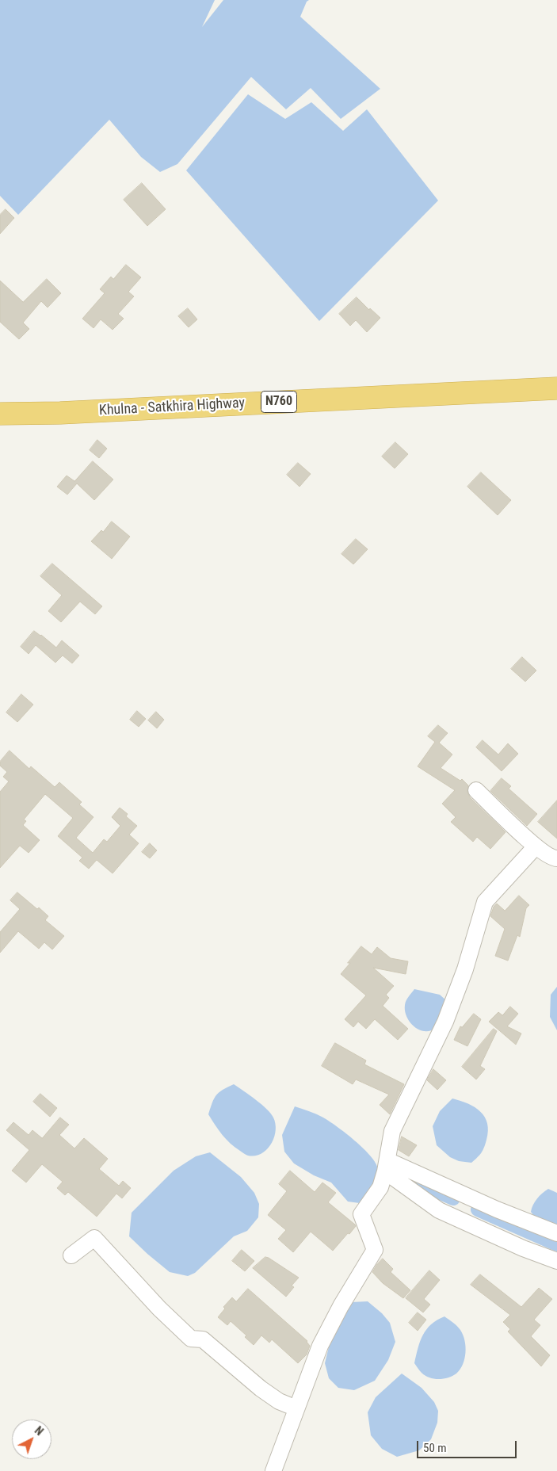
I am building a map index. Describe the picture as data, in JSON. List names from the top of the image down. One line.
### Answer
{"streets":{"highway":["N760","Khulna - Satkhira Highway"]},"scale_bar":"50 m","north":"top right"}
